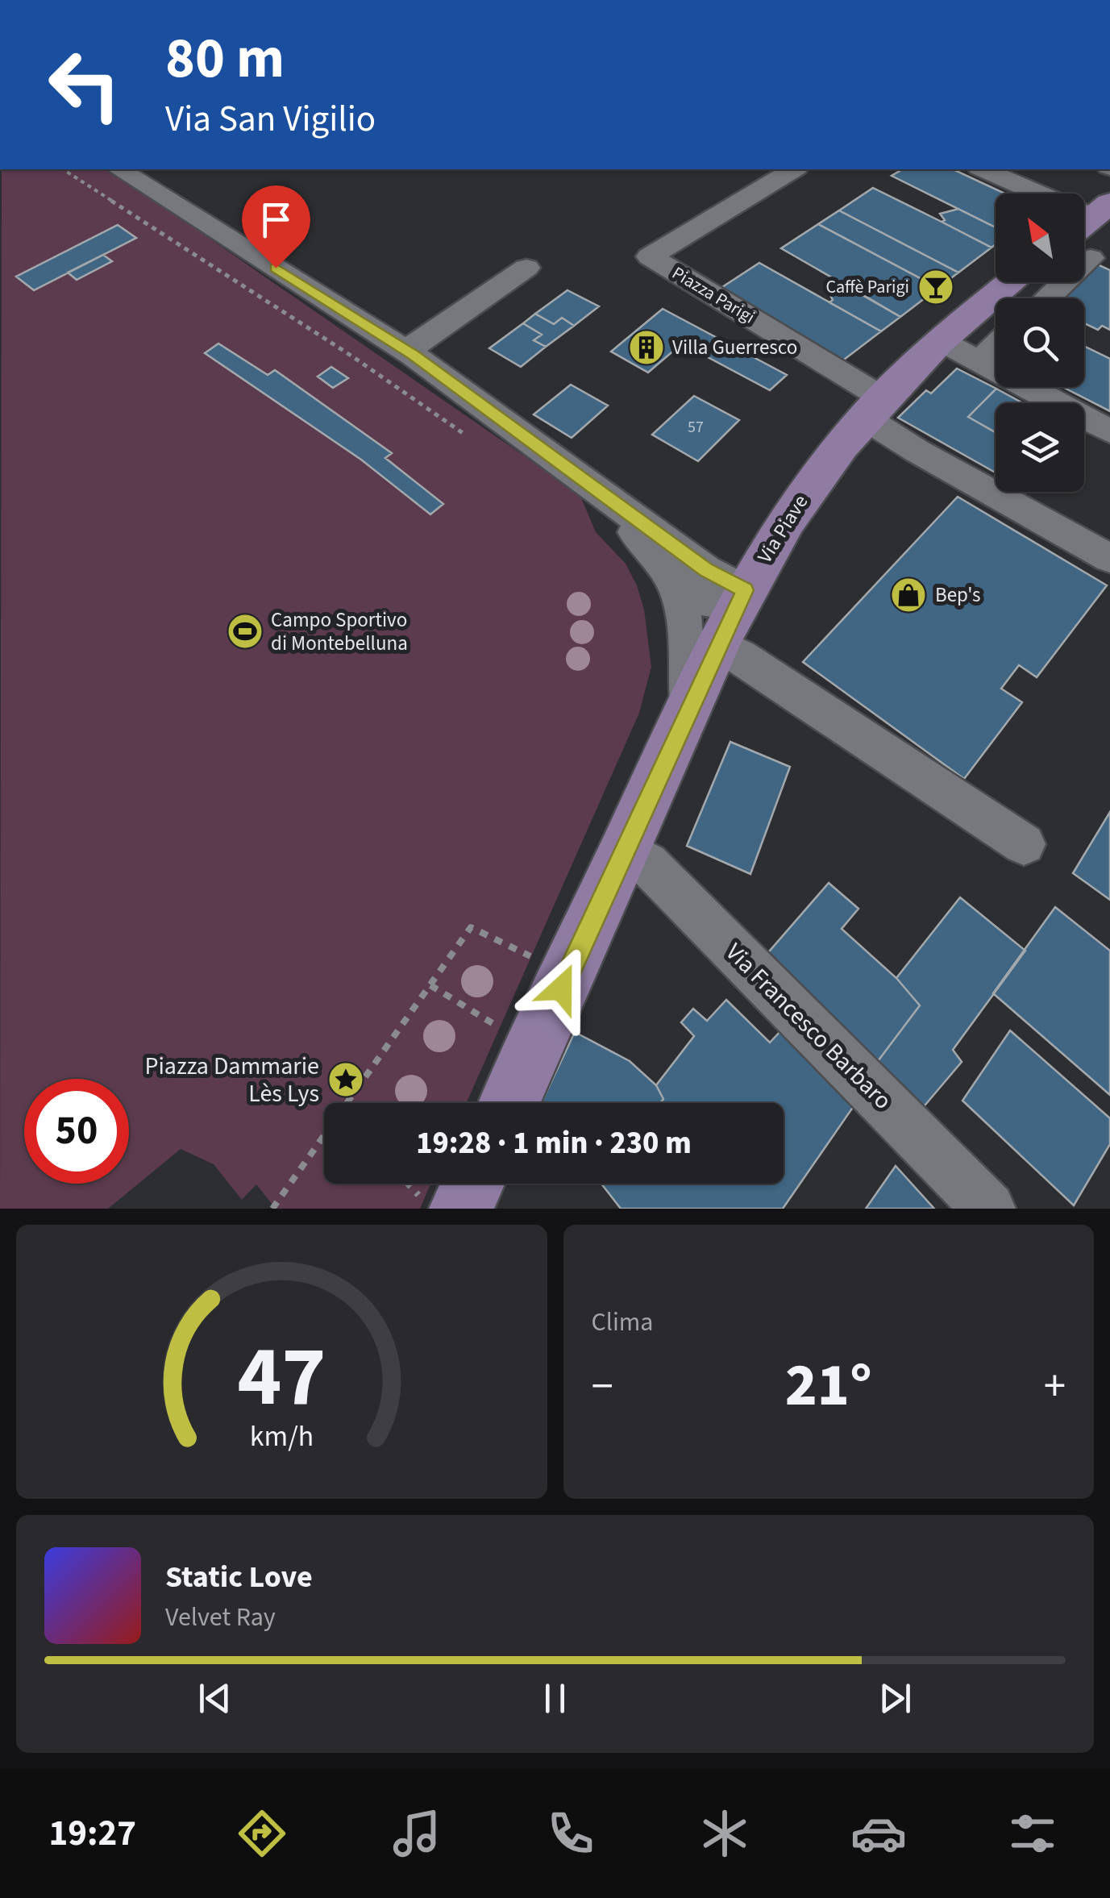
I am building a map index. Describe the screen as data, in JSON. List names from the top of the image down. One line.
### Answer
{"streets":{"main road":["Via Piave"],"street":["Piazza Parigi","Via Francesco Barbaro"]},"crossings":[["Piazza Parigi","Via Piave"],["Via Piave","Via Francesco Barbaro"]],"places":{"bar":["Caffè Parigi"],"building":["Villa Guerresco"],"shop":["Bep's"],"sports":["Campo Sportivo di Montebelluna"],"place":["Piazza Dammarie Lès Lys"]},"house_numbers":["57"],"north":"top left","page":{"turn":["80 m","Via San Vigilio"],"limit":"50","trip":"19:28 · 1 min · 230 m","tile":"Clima","heat":["−","21°","+"],"song":["Static Love","Velvet Ray"],"tabs":"19:27","gauge":["47","km/h"]}}
